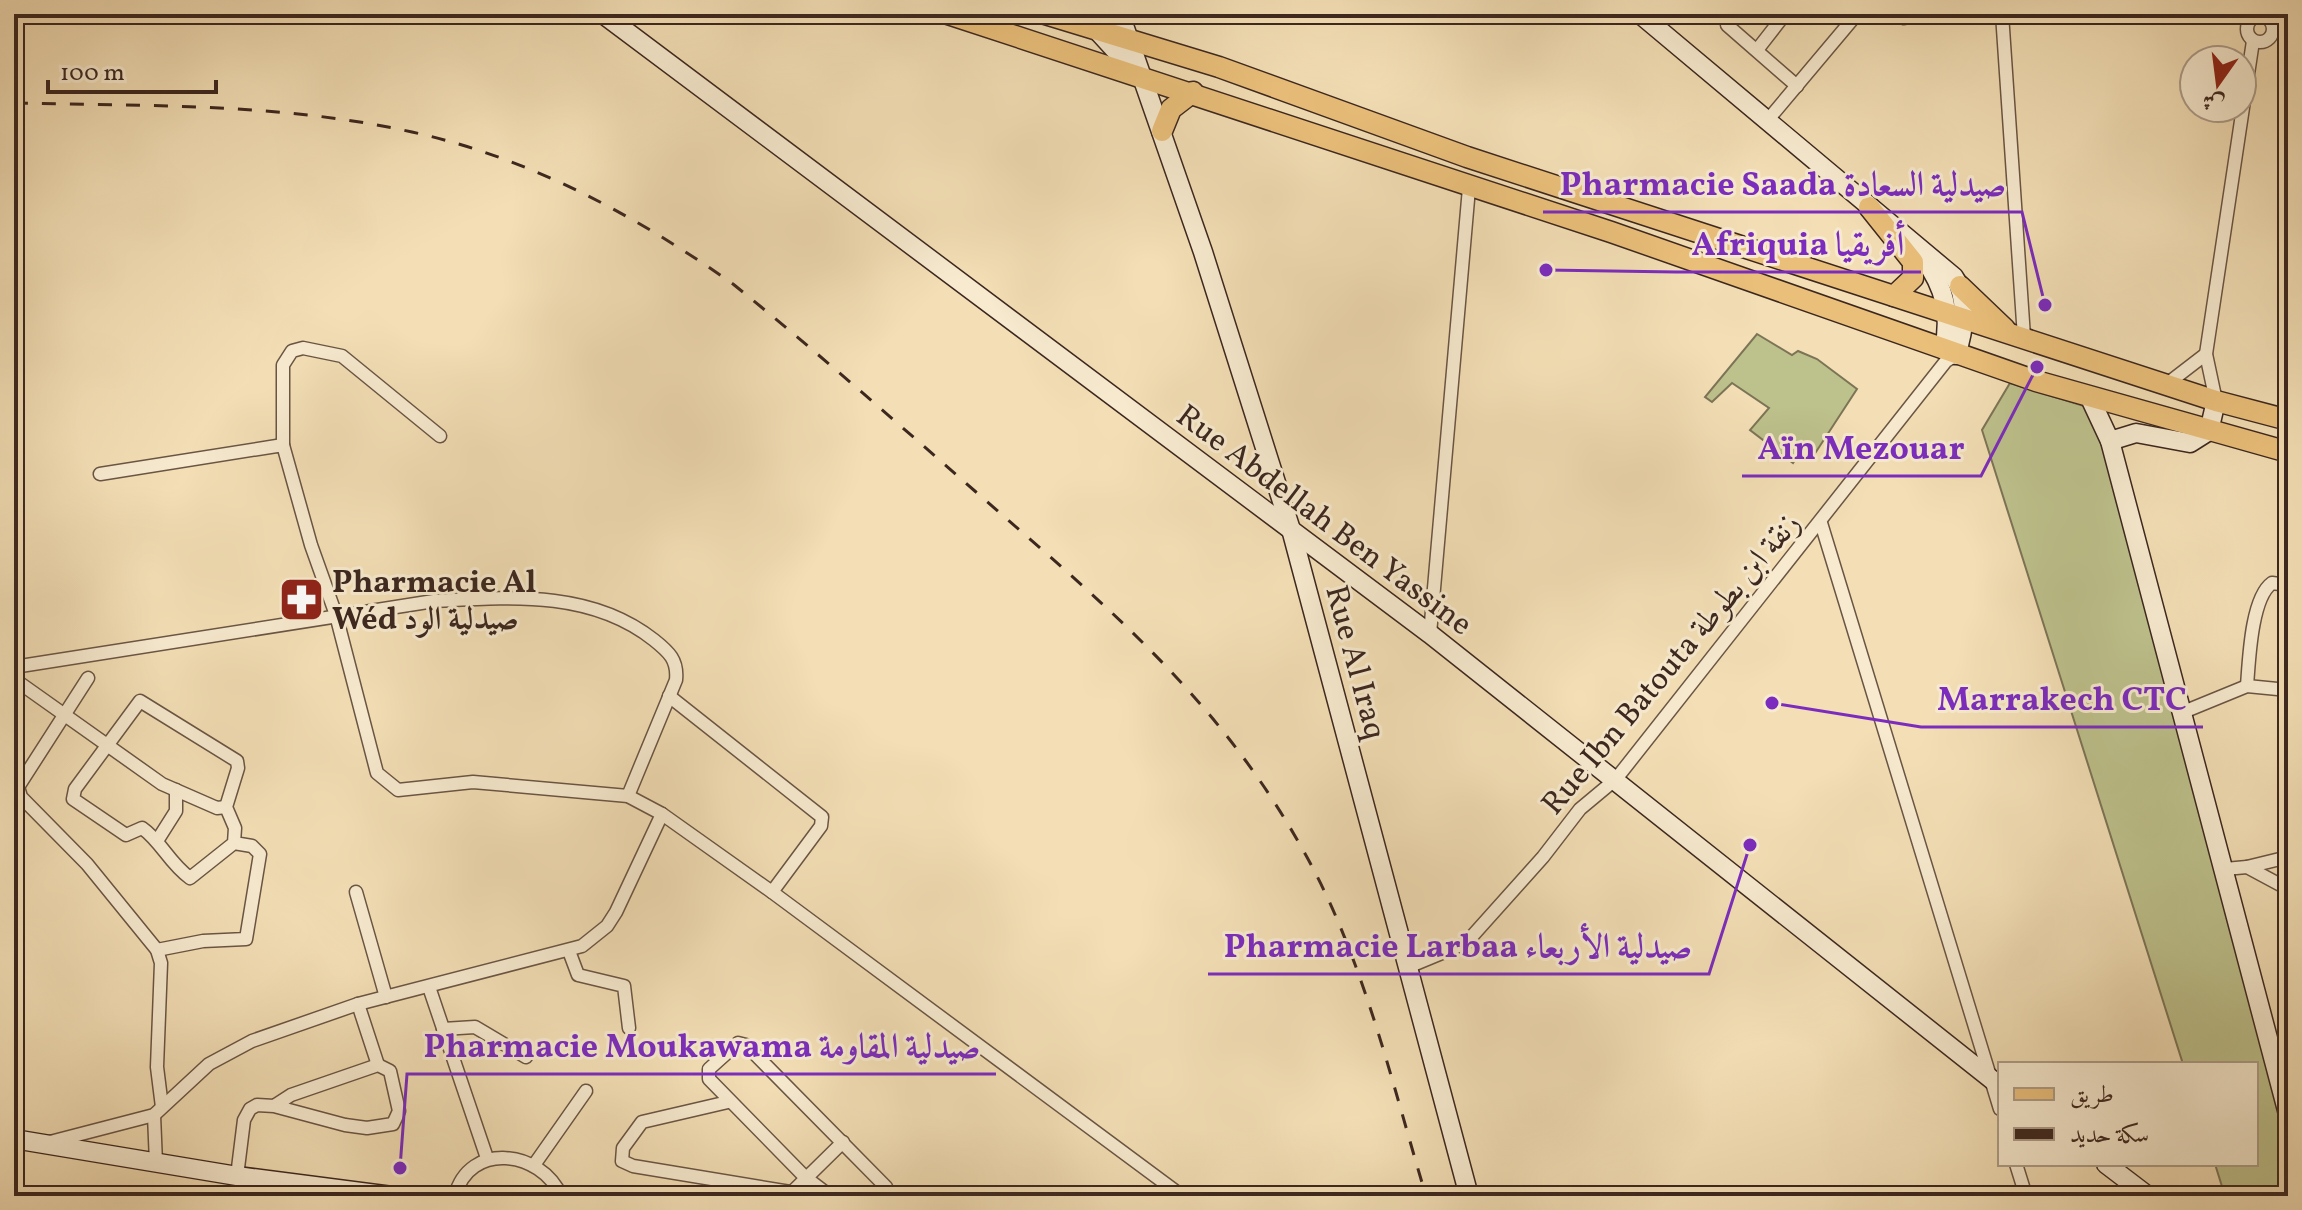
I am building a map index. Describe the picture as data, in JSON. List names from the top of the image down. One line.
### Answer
{"streets":{"street":["Rue Abdellah Ben Yassine","Rue Al Iraq","Rue Ibn Batouta زنقة ابن بطوطة"]},"crossings":[["Rue Abdellah Ben Yassine","Rue Al Iraq"],["Rue Abdellah Ben Yassine","Rue Ibn Batouta زنقة ابن بطوطة"],["Rue Al Iraq","Rue Ibn Batouta زنقة ابن بطوطة"]],"places":{"other":["Afriquia أفريقيا","Pharmacie Saada صيدلية السعادة","Aïn Mezouar","Marrakech CTC","Pharmacie Larbaa صيدلية الأربعاء","Pharmacie Moukawama صيدلية المقاومة"],"pharmacy":["Pharmacie Al Wéd صيدلية الود"]},"legend":["طريق","سكة حديد"],"scale_bar":"100 m","north":"bottom"}
